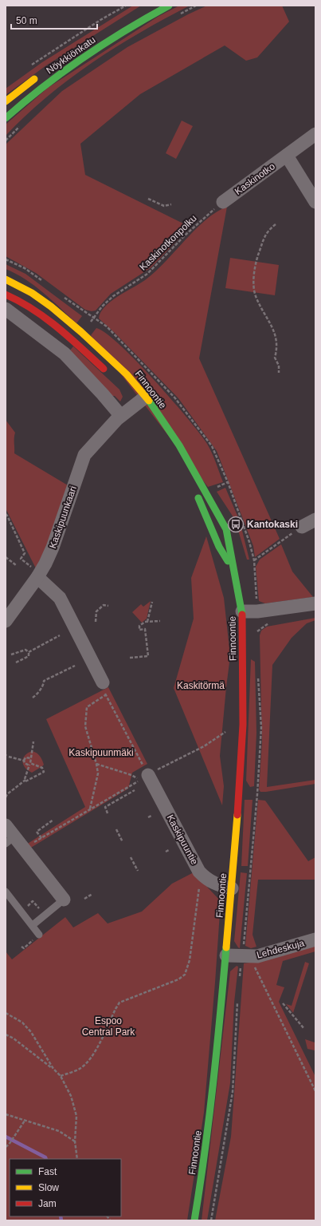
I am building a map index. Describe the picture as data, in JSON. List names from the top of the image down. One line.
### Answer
{"streets":{"main road":["Nöykkiönkatu","Finnoontie"],"street":["Kaskinotko","Kaskipuunkaari","Kaskipuuntie","Lehdeskuja"],"path":["Kaskinotkonpolku"]},"crossings":[["Kaskinotko","Kaskinotkonpolku"],["Finnoontie","Kaskipuunkaari"],["Finnoontie","Kaskipuuntie"],["Finnoontie","Lehdeskuja"]],"parks":["Kaskitörmä","Kaskipuunmäki","Espoo Central Park"],"places":{"bus stop":["Kantokaski"]},"legend":["Fast","Slow","Jam"],"scale_bar":"50 m"}
